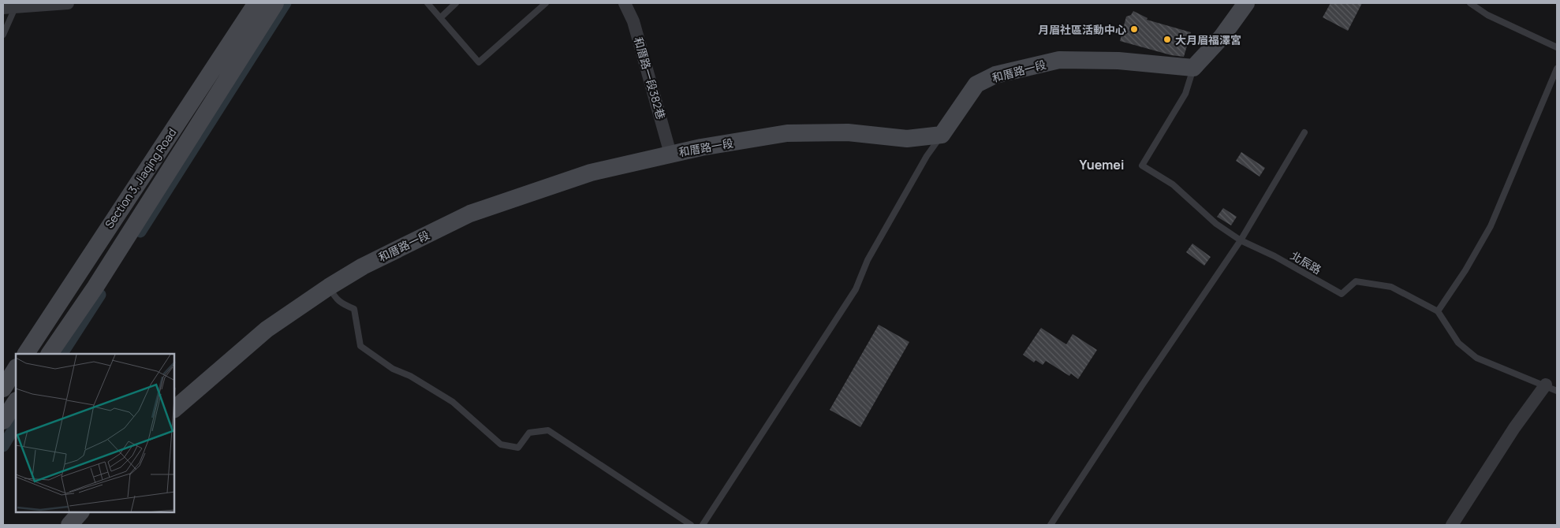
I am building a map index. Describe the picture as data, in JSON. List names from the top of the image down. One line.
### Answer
{"streets":{"street":["和厝路一段","和厝路一段382巷","Section 3, Jiaqing Road"],"lane":["北辰路"]},"crossings":[["和厝路一段","和厝路一段382巷"],["和厝路一段","北辰路"]],"districts":["Yuemei"],"places":["月眉社區活動中心","大月眉福澤宮"]}
